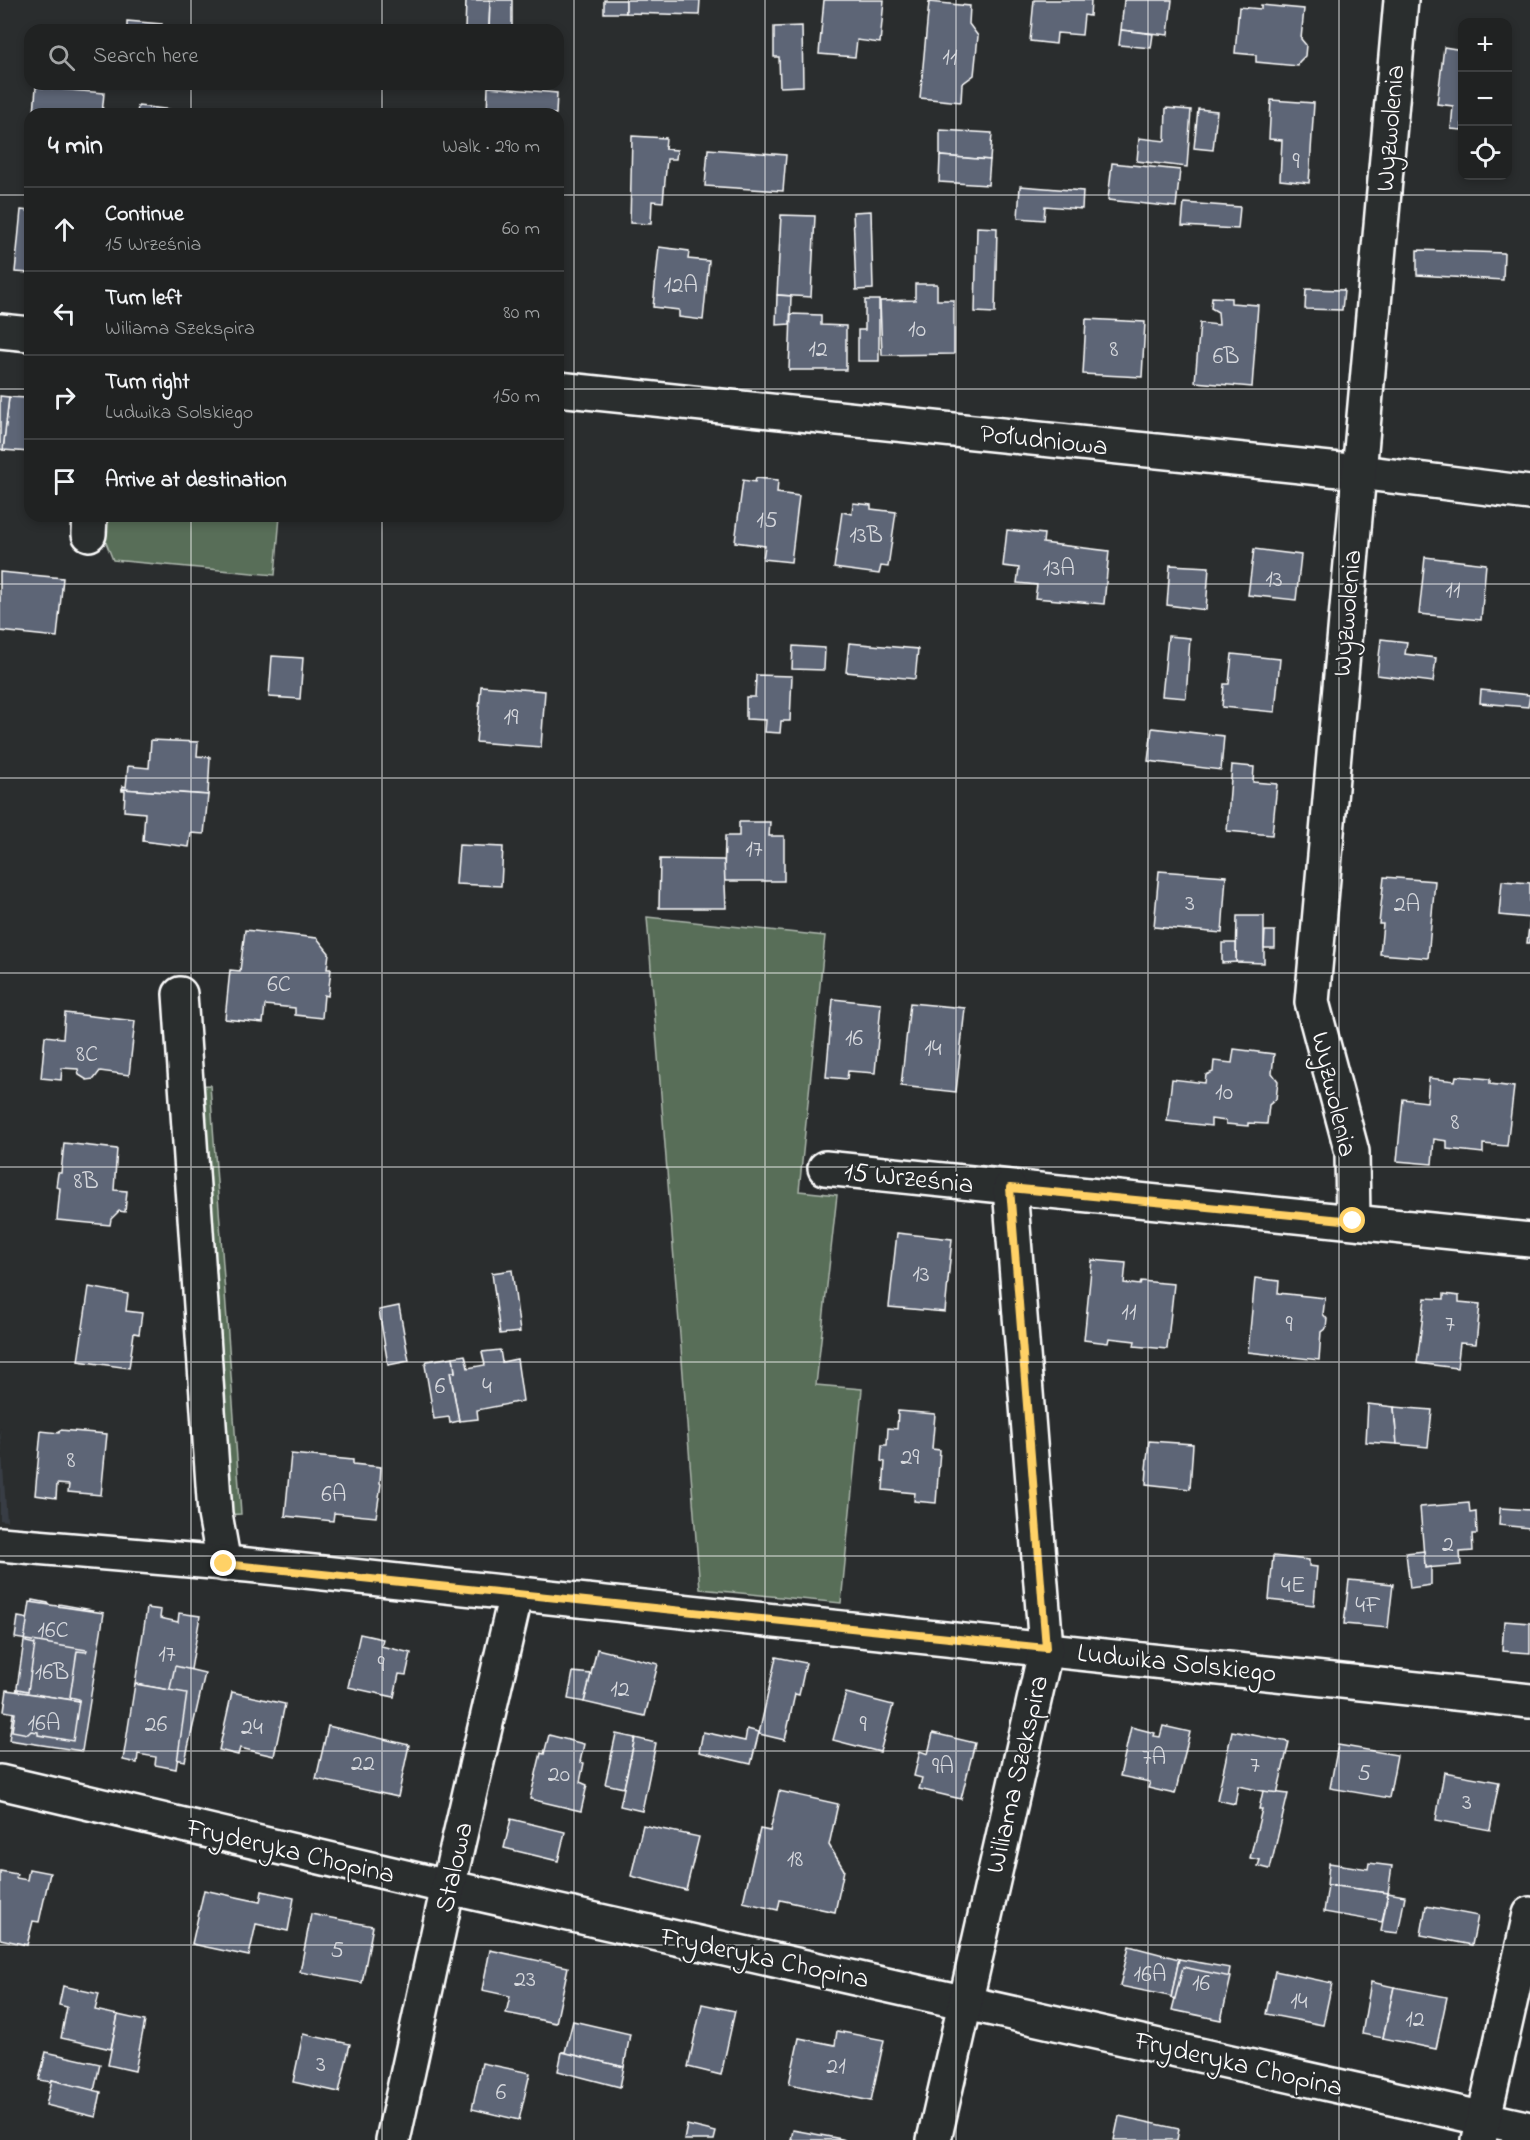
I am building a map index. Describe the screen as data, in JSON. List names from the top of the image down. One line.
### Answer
{"streets":{"street":["Wyzwolenia","Południowa","15 Września","Ludwika Solskiego","Wiliama Szekspira","Fryderyka Chopina","Stalowa"]},"crossings":[["Wyzwolenia","Południowa"],["Wyzwolenia","15 Września"],["15 Września","Wiliama Szekspira"],["Ludwika Solskiego","Wiliama Szekspira"],["Ludwika Solskiego","Stalowa"],["Wiliama Szekspira","Fryderyka Chopina"],["Fryderyka Chopina","Stalowa"]],"house_numbers":["11","9","12A","10","12","8","6B","15","13B","13A","13","11","19","17","3","2A","6C","16","14","8C","10","8","8B","13","11","9","7","6","4","29","8","6A","2","4E","4F","16C","17","9","16B","12","16A","26","9","24","7A","22","7","9A","5","20","3","18","5","16A","23","16","14","12","3","21","6"],"page":{"map_buttons":["+","−"],"search":"Search here","heading":["4 min","Walk · 290 m"],"list":[["Continue","15 Września","60 m"],["Turn left","Wiliama Szekspira","80 m"],["Turn right","Ludwika Solskiego","150 m"],"Arrive at destination"]}}
